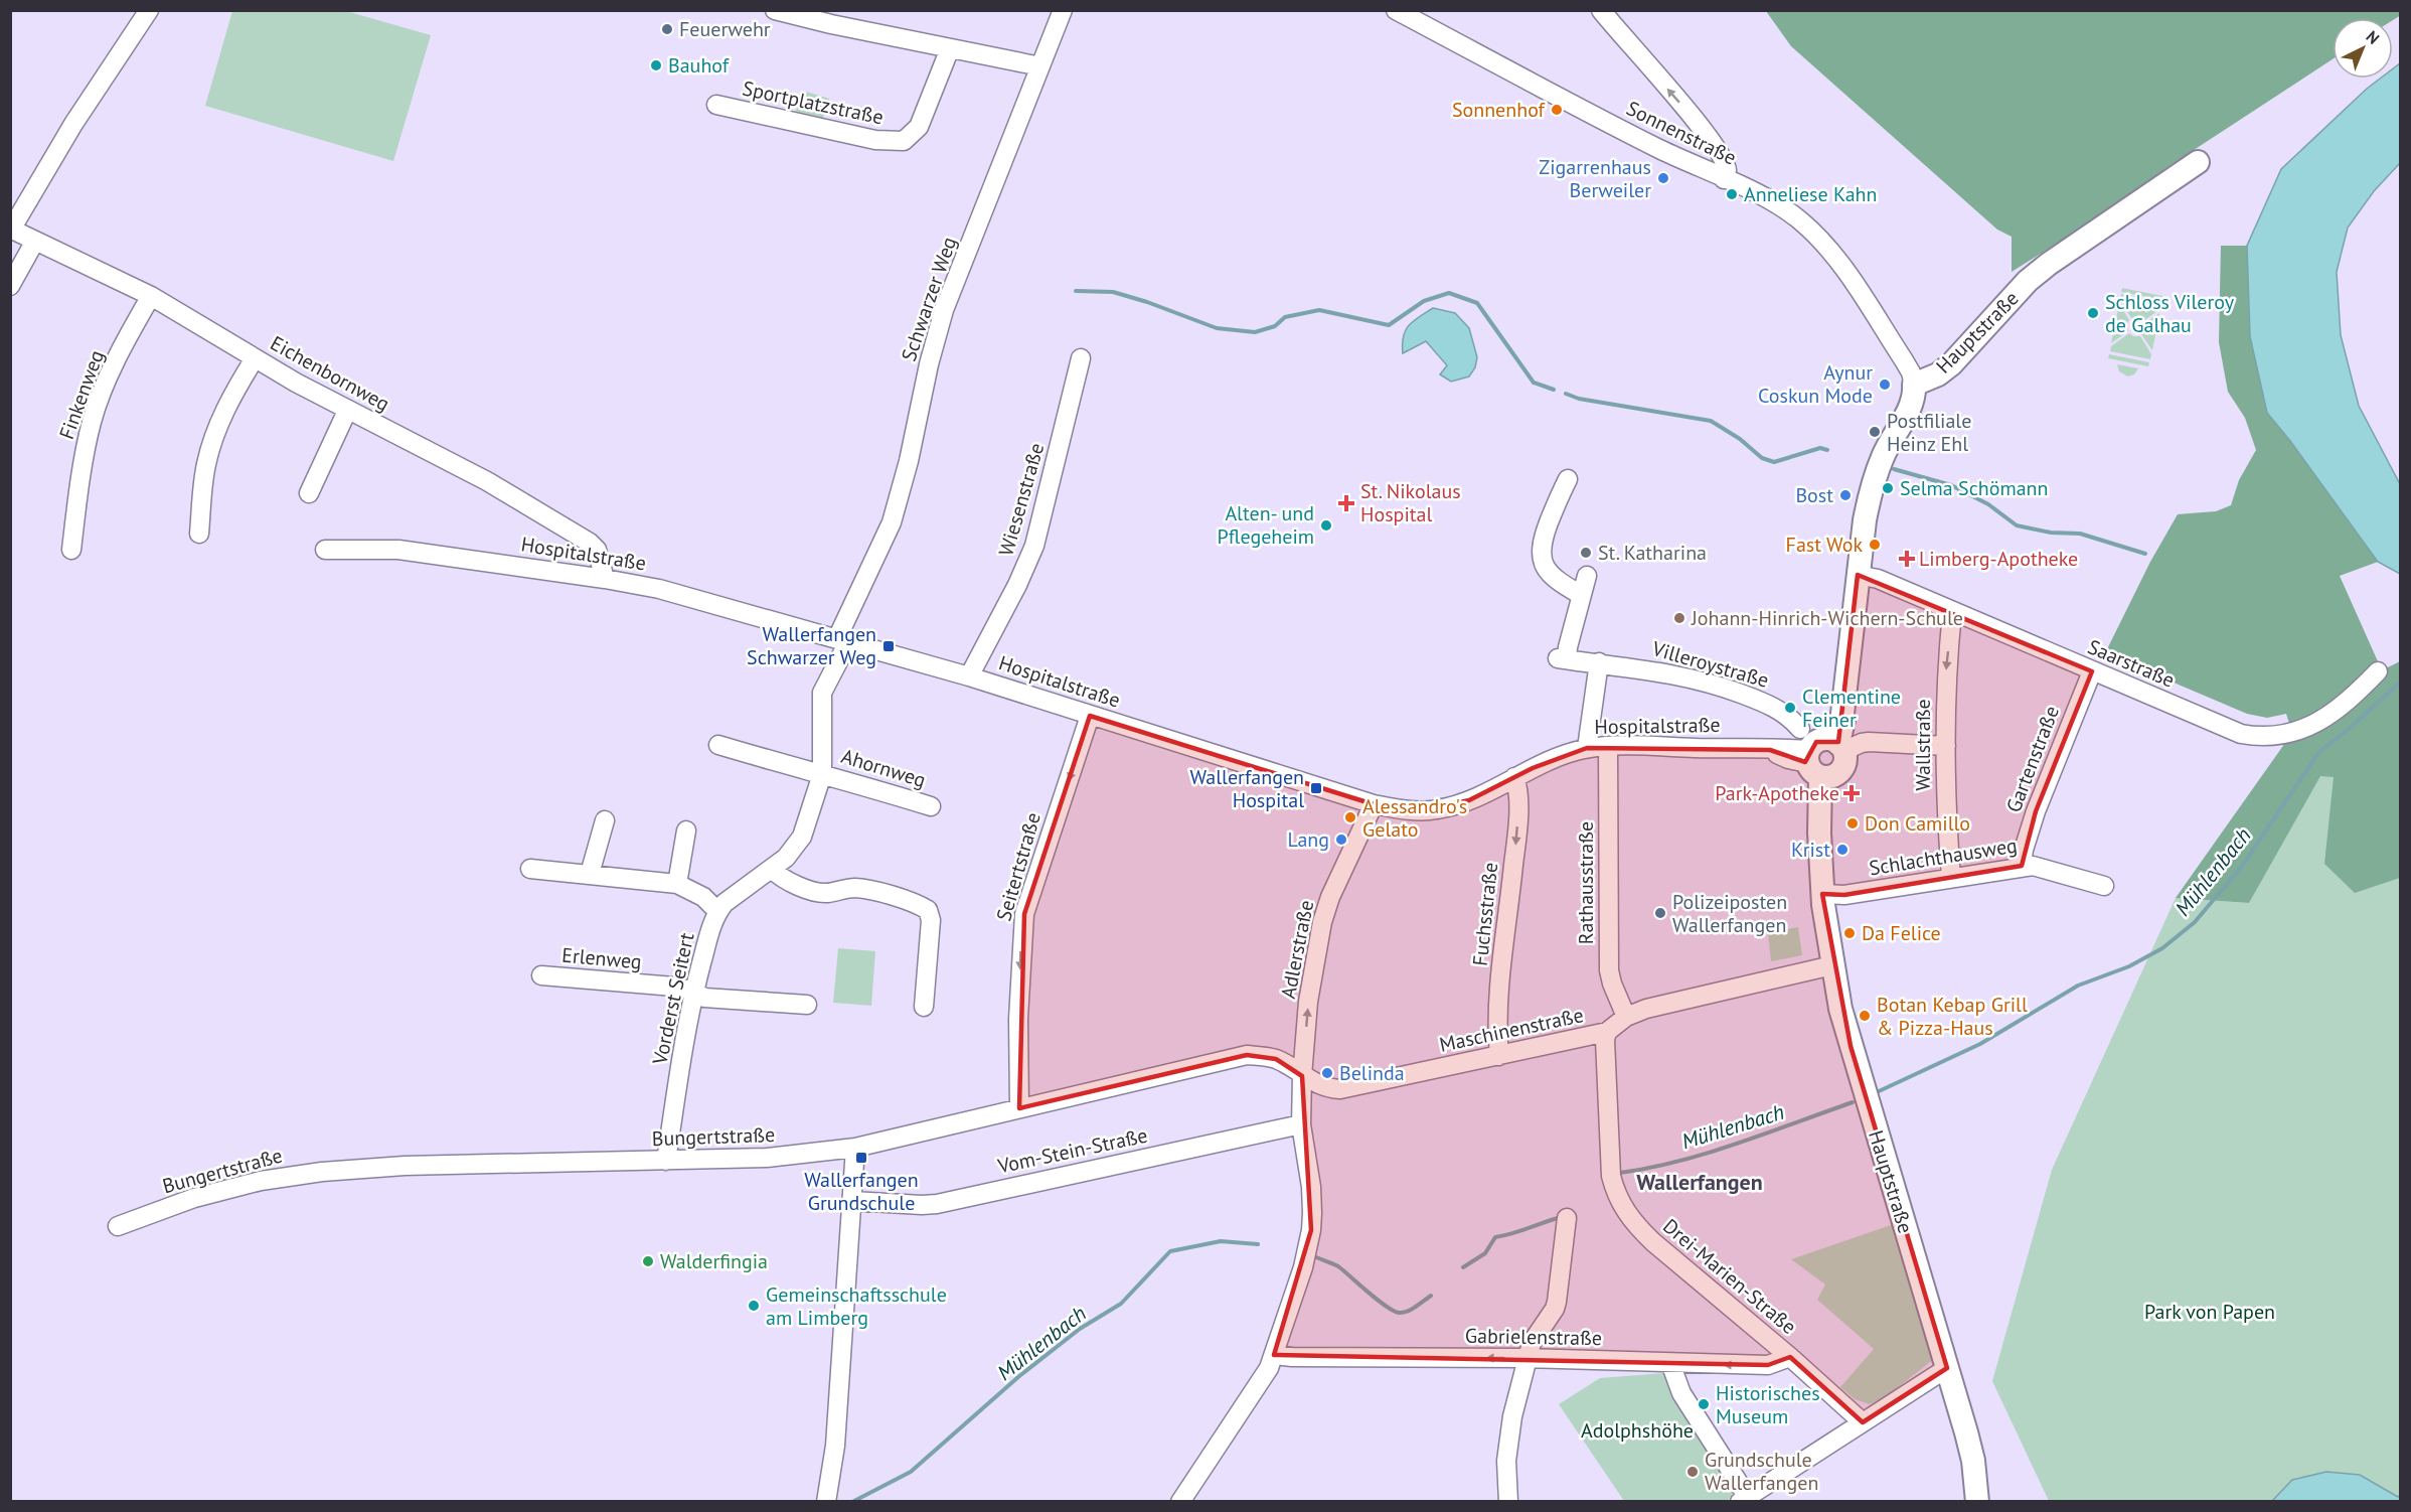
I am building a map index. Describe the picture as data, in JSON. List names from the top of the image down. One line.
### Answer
{"streets":{"main road":["Hauptstraße"],"street":["Sportplatzstraße","Sonnenstraße","Schwarzer Weg","Eichenbornweg","Finkenweg","Wiesenstraße","Hospitalstraße","Saarstraße","Villeroystraße","Wallstraße","Gartenstraße","Ahornweg","Schlachthausweg","Seitertstraße","Rathausstraße","Fuchsstraße","Adlerstraße","Erlenweg","Vorderst Seitert","Maschinenstraße","Bungertstraße","Vom-Stein-Straße","Drei-Marien-Straße","Gabrielenstraße"]},"crossings":[["Sonnenstraße","Hauptstraße"],["Schwarzer Weg","Hospitalstraße"],["Hauptstraße","Hospitalstraße"],["Hauptstraße","Saarstraße"],["Hauptstraße","Villeroystraße"],["Hauptstraße","Schlachthausweg"],["Hauptstraße","Maschinenstraße"],["Eichenbornweg","Finkenweg"],["Eichenbornweg","Hospitalstraße"],["Wiesenstraße","Hospitalstraße"],["Hospitalstraße","Villeroystraße"],["Hospitalstraße","Wallstraße"],["Hospitalstraße","Seitertstraße"],["Hospitalstraße","Rathausstraße"],["Hospitalstraße","Fuchsstraße"],["Hospitalstraße","Adlerstraße"],["Saarstraße","Wallstraße"],["Saarstraße","Gartenstraße"],["Wallstraße","Schlachthausweg"],["Gartenstraße","Schlachthausweg"],["Seitertstraße","Bungertstraße"],["Rathausstraße","Maschinenstraße"],["Fuchsstraße","Maschinenstraße"],["Adlerstraße","Maschinenstraße"],["Adlerstraße","Bungertstraße"],["Adlerstraße","Vom-Stein-Straße"],["Adlerstraße","Gabrielenstraße"],["Erlenweg","Vorderst Seitert"],["Vorderst Seitert","Bungertstraße"],["Maschinenstraße","Bungertstraße"],["Maschinenstraße","Drei-Marien-Straße"],["Drei-Marien-Straße","Gabrielenstraße"]],"one_way":["Wallstraße","Seitertstraße","Fuchsstraße","Adlerstraße","Gabrielenstraße"],"districts":["Wallerfangen"],"water":["Mühlenbach"],"parks":["Park von Papen","Adolphshöhe"],"places":{"other":["Feuerwehr","Bauhof","Sonnenhof","Zigarrenhaus Berweiler","Anneliese Kahn","Schloss Vileroy de Galhau","Aynur Coskun Mode","Postfiliale Heinz Ehl","Selma Schömann","Bost","Alten- und Pflegeheim","Fast Wok","St. Katharina","Johann-Hinrich-Wichern-Schule","Clementine Feiner","Alessandro's Gelato","Don Camillo","Lang","Krist","Polizeiposten Wallerfangen","Da Felice","Botan Kebap Grill & Pizza-Haus","Belinda","Walderfingia","Gemeinschaftsschule am Limberg","Historisches Museum","Grundschule Wallerfangen"],"health":["St. Nikolaus Hospital","Limberg-Apotheke","Park-Apotheke"],"transit":["Wallerfangen Schwarzer Weg","Wallerfangen Hospital","Wallerfangen Grundschule"]},"north":"top right"}
